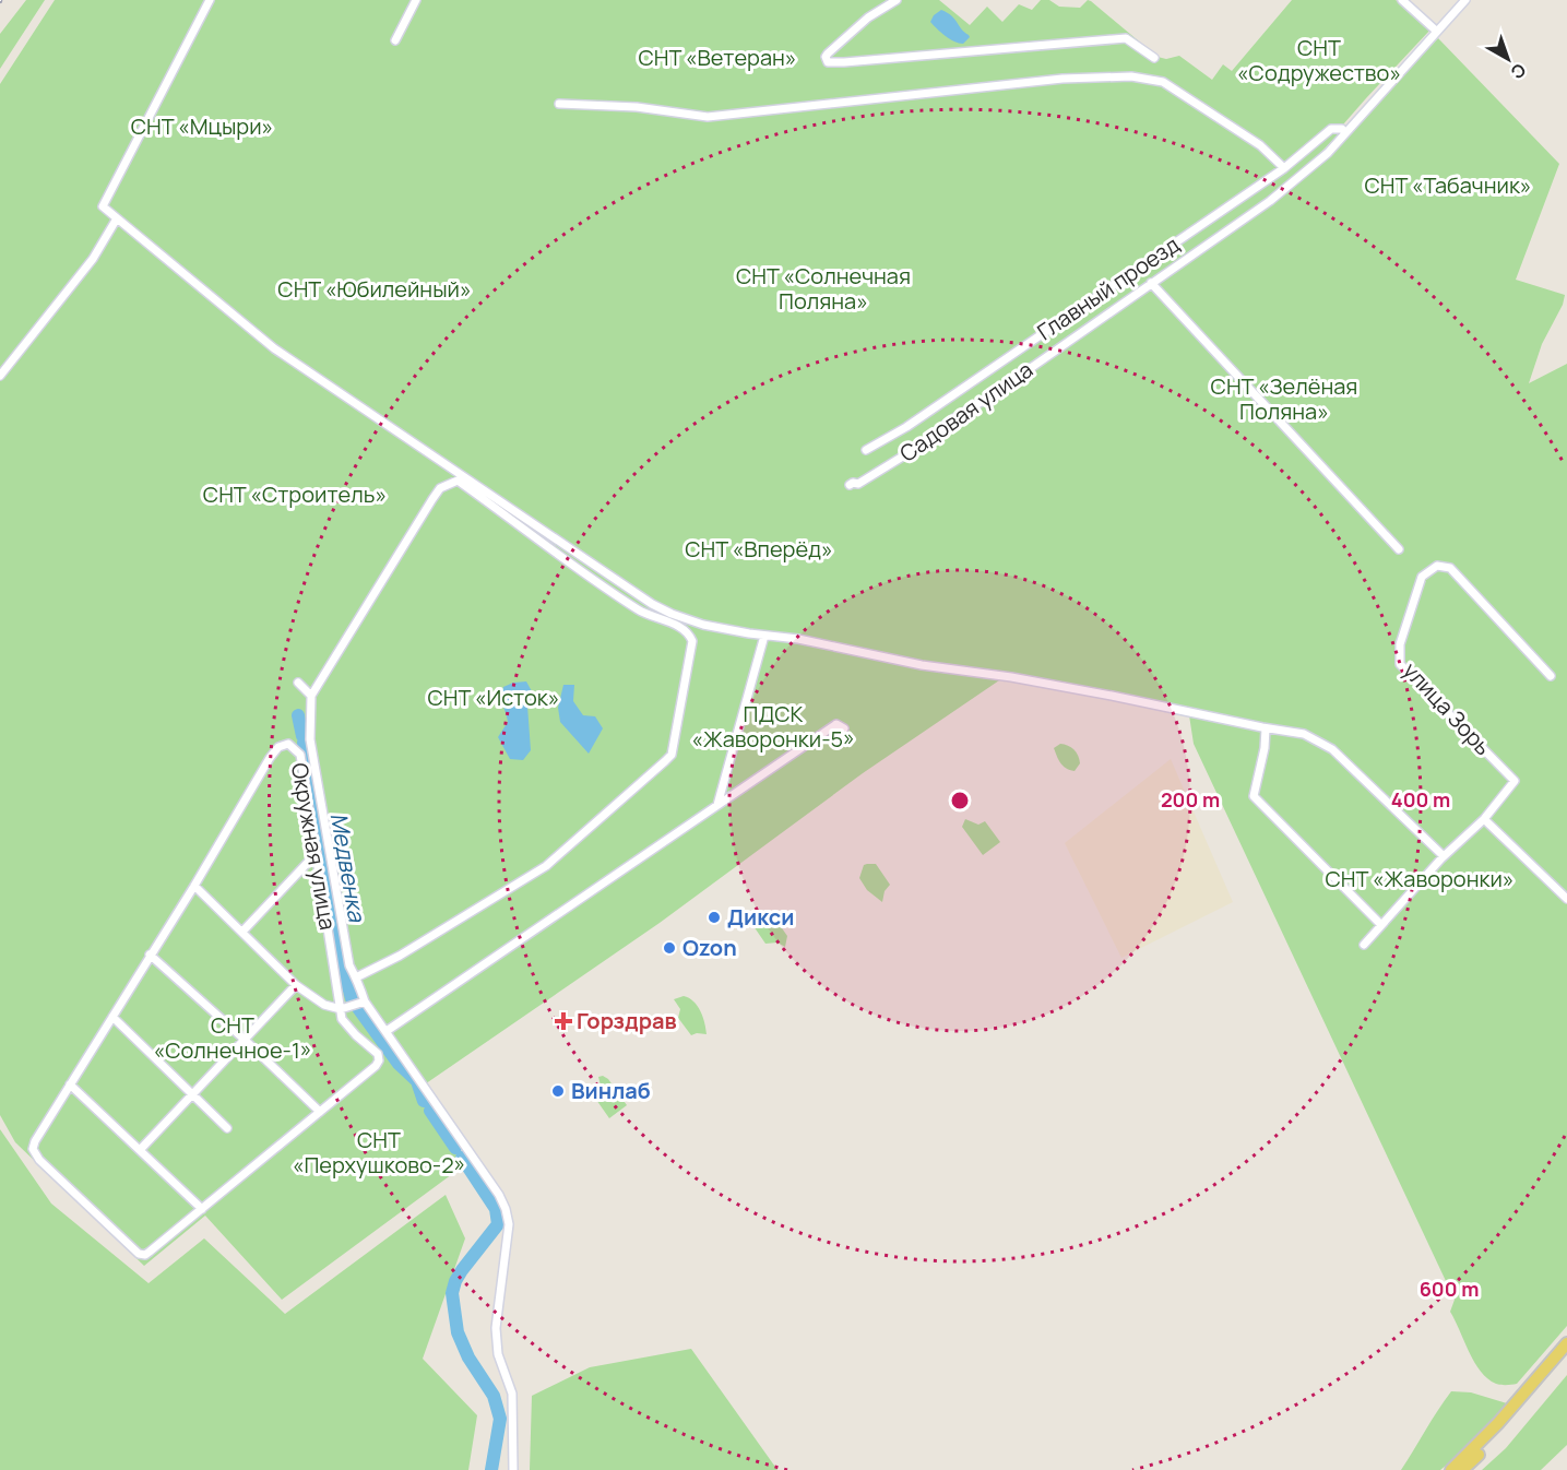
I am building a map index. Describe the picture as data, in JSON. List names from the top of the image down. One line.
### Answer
{"streets":{"street":["Главный проезд","Садовая улица","улица Зорь","Окружная улица"]},"crossings":[["Главный проезд","Садовая улица"]],"water":["Медвенка"],"parks":["СНТ «Содружество»","СНТ «Ветеран»","СНТ «Мцыри»","СНТ «Табачник»","СНТ «Солнечная Поляна»","СНТ «Юбилейный»","СНТ «Зелёная Поляна»","СНТ «Строитель»","СНТ «Вперёд»","СНТ «Исток»","ПДСК «Жаворонки-5»","СНТ «Жаворонки»","СНТ «Солнечное-1»","СНТ «Перхушково-2»"],"places":{"other":["Дикси","Ozon","Винлаб"],"health":["Горздрав"]},"north":"bottom right","rings":["200 m","400 m","600 m"]}
